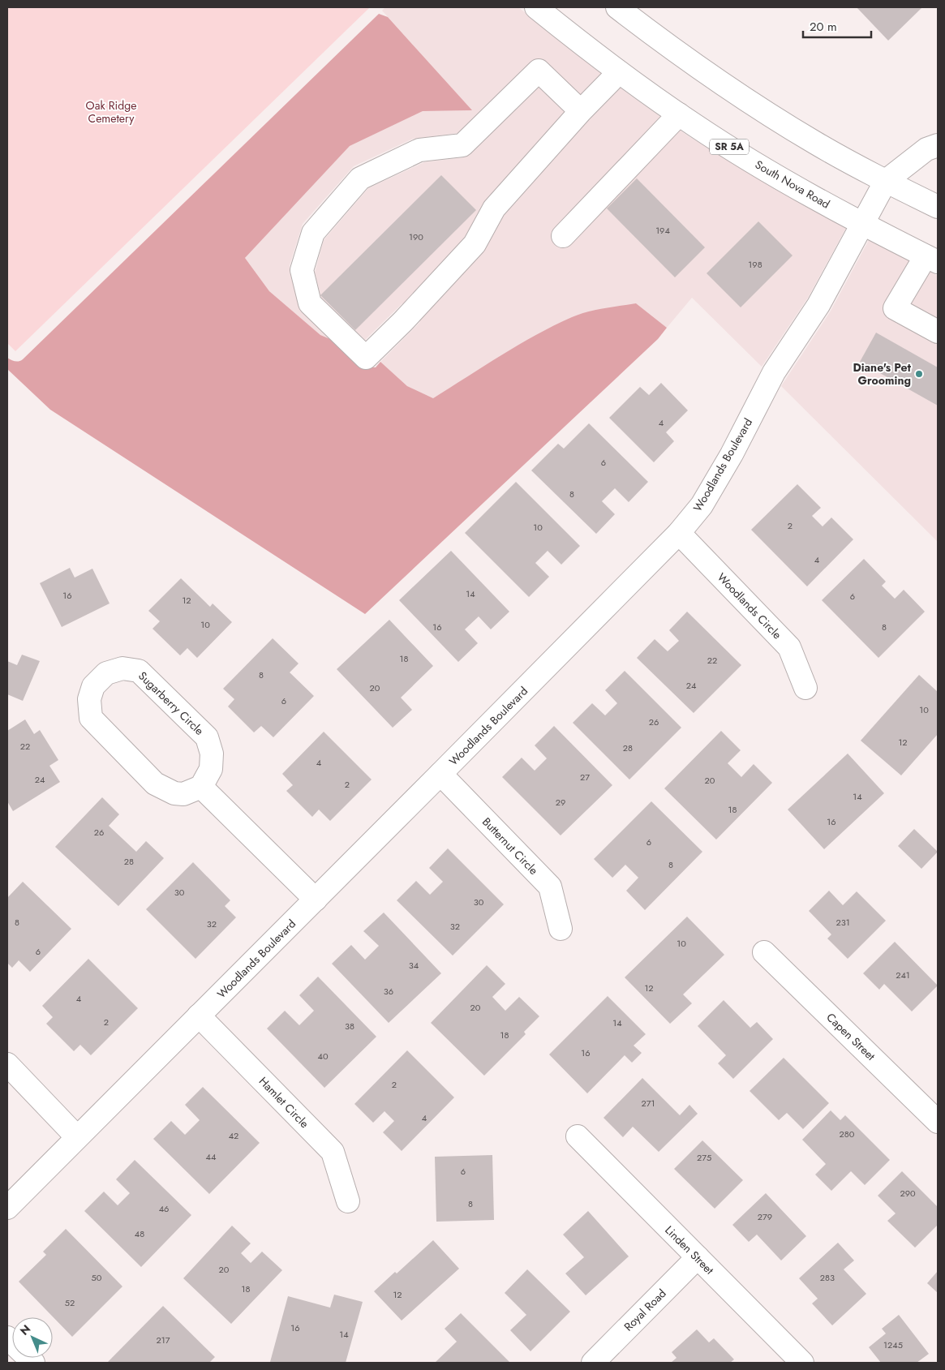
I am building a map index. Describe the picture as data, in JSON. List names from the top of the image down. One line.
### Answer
{"streets":{"street":["SR 5A","South Nova Road","Woodlands Boulevard","Woodlands Circle","Sugarberry Circle","Butternut Circle","Capen Street","Hamlet Circle","Linden Street","Royal Road"]},"crossings":[["South Nova Road","Woodlands Boulevard"],["Woodlands Boulevard","Woodlands Circle"],["Woodlands Boulevard","Butternut Circle"],["Woodlands Boulevard","Hamlet Circle"],["Linden Street","Royal Road"]],"parks":["Oak Ridge Cemetery"],"places":["Diane's Pet Grooming"],"house_numbers":["194","190","198","4","6","8","2","10","4","14","16","6","12","10","16","8","18","22","8","24","20","6","10","26","12","22","28","4","27","24","20","2","14","29","18","16","26","6","28","8","30","30","8","231","32","32","10","6","34","241","12","36","4","20","2","14","38","18","16","40","2","271","4","280","42","44","275","6","290","8","46","279","48","20","50","283","18","12","52","16","14","217","1245"],"scale_bar":"20 m","north":"top left"}
